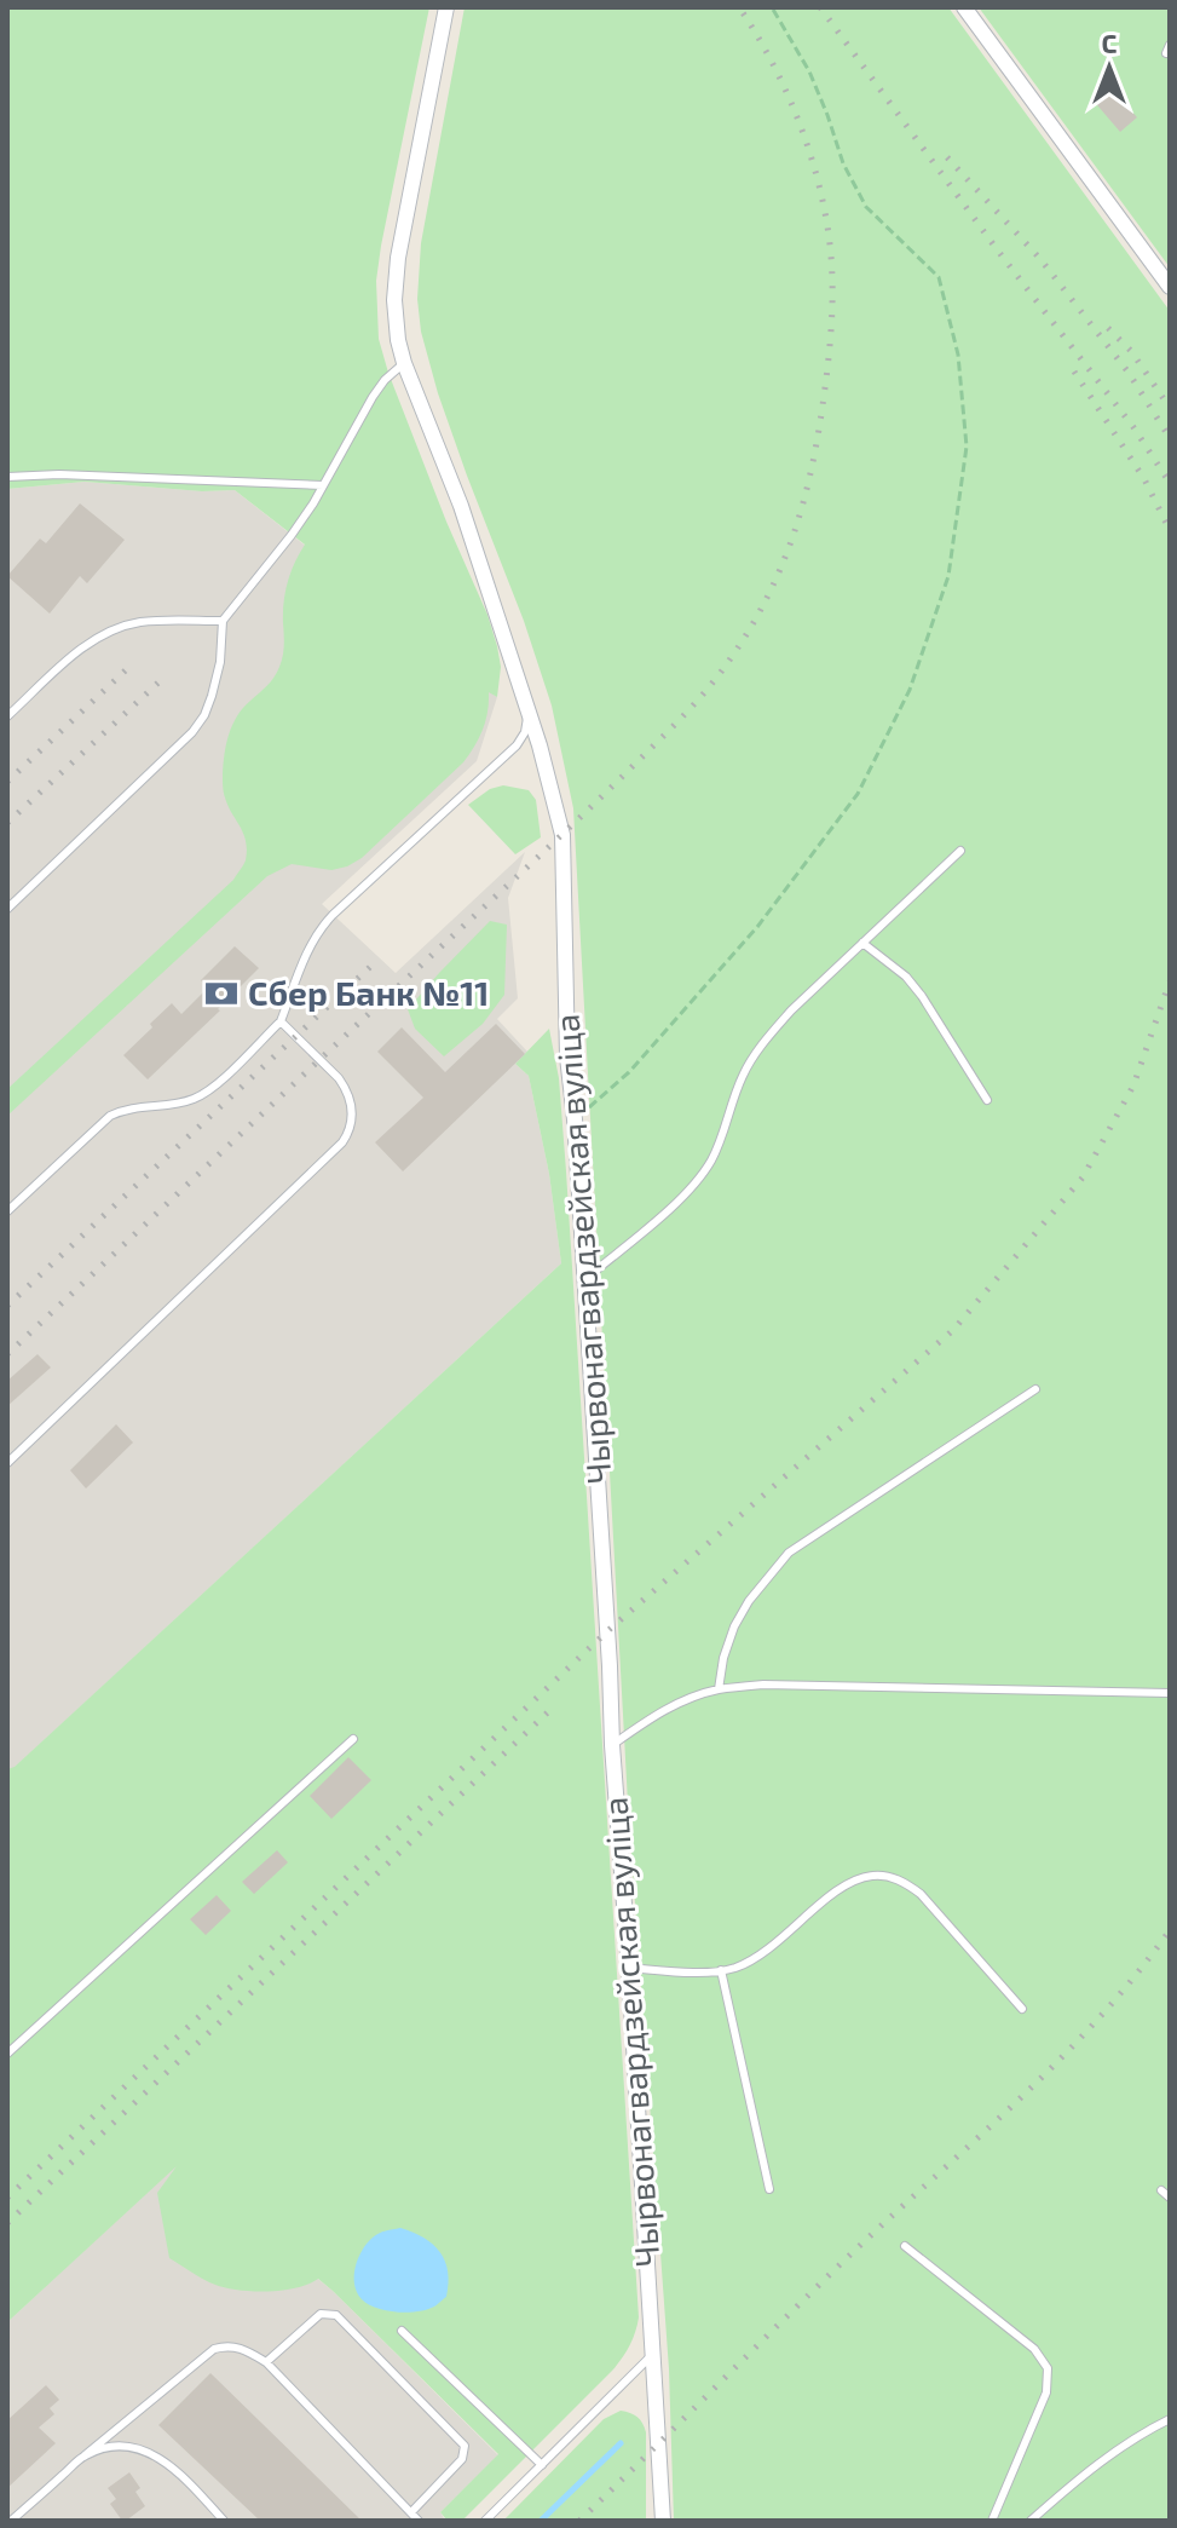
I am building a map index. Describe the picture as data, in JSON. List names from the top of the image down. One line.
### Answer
{"streets":{"street":["Чырвонагвардзейская вуліца"]},"places":{"bank":["Сбер Банк №11"]},"north":"top"}
